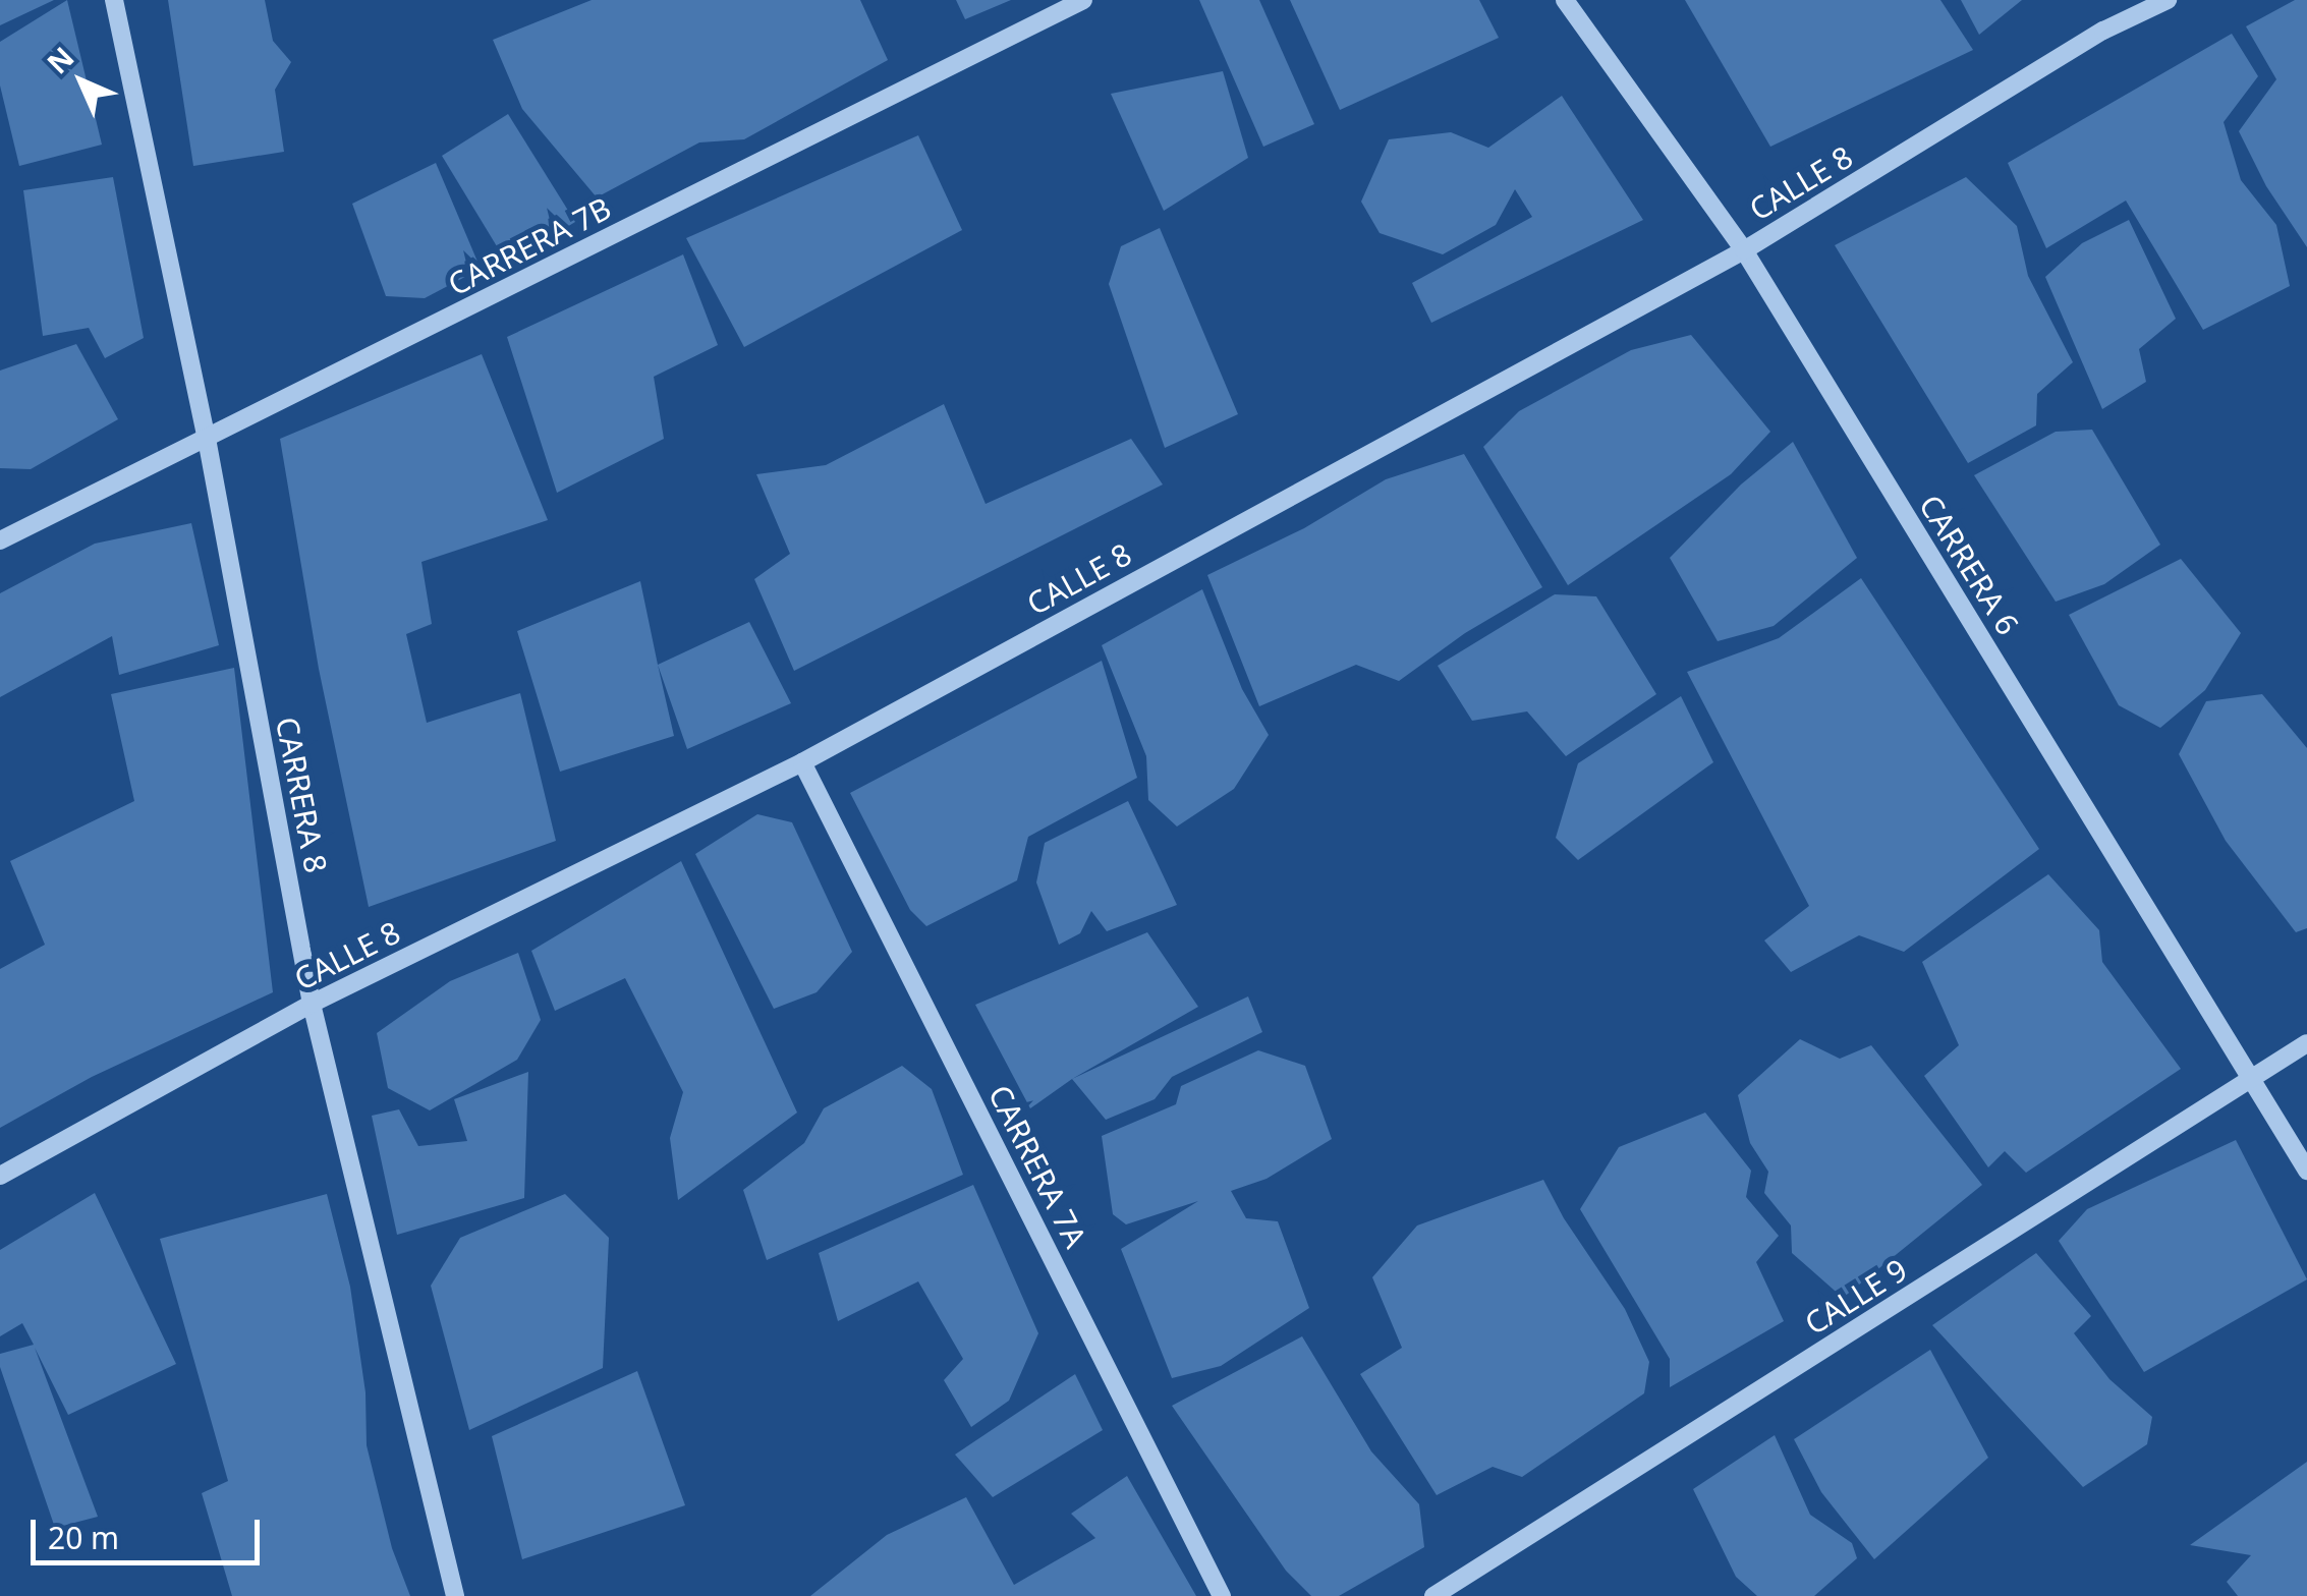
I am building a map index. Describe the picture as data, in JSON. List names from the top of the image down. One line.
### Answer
{"streets":{"street":["CALLE 8","CARRERA 7B","CARRERA 6","CARRERA 8","CARRERA 7A","CALLE 9"]},"crossings":[["CALLE 8","CARRERA 6"],["CALLE 8","CARRERA 8"],["CALLE 8","CARRERA 7A"],["CARRERA 7B","CARRERA 8"],["CARRERA 6","CALLE 9"]],"scale_bar":"20 m","north":"top left"}
